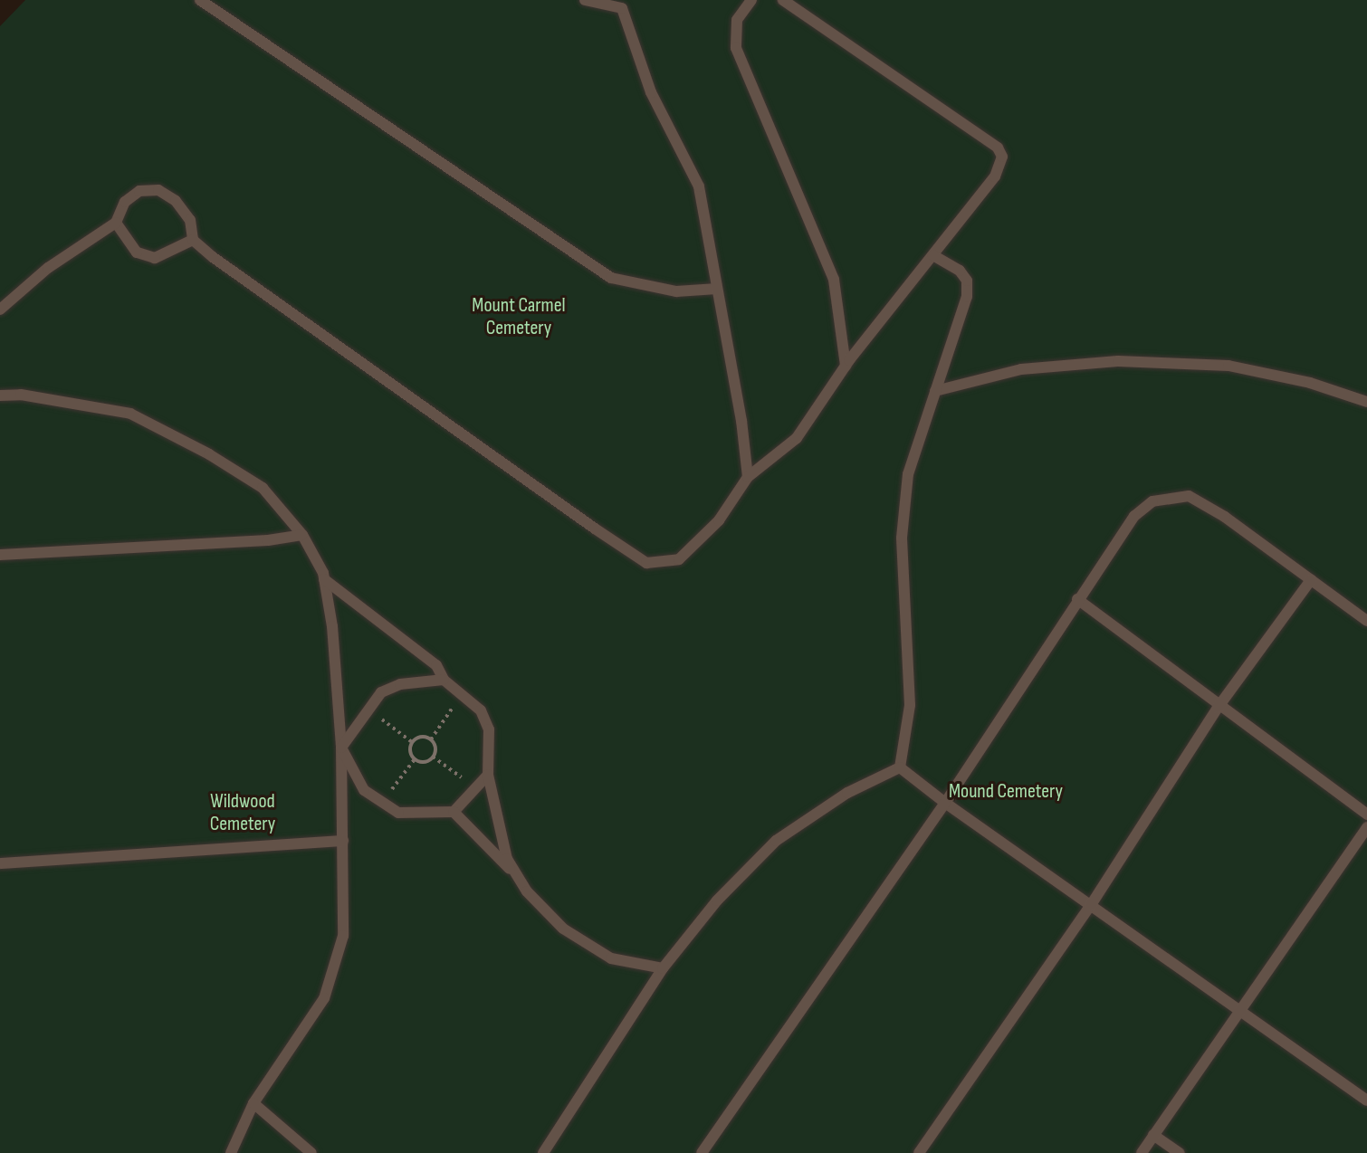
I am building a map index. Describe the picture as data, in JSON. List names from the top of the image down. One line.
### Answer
{"parks":["Mount Carmel Cemetery","Mound Cemetery","Wildwood Cemetery"]}
